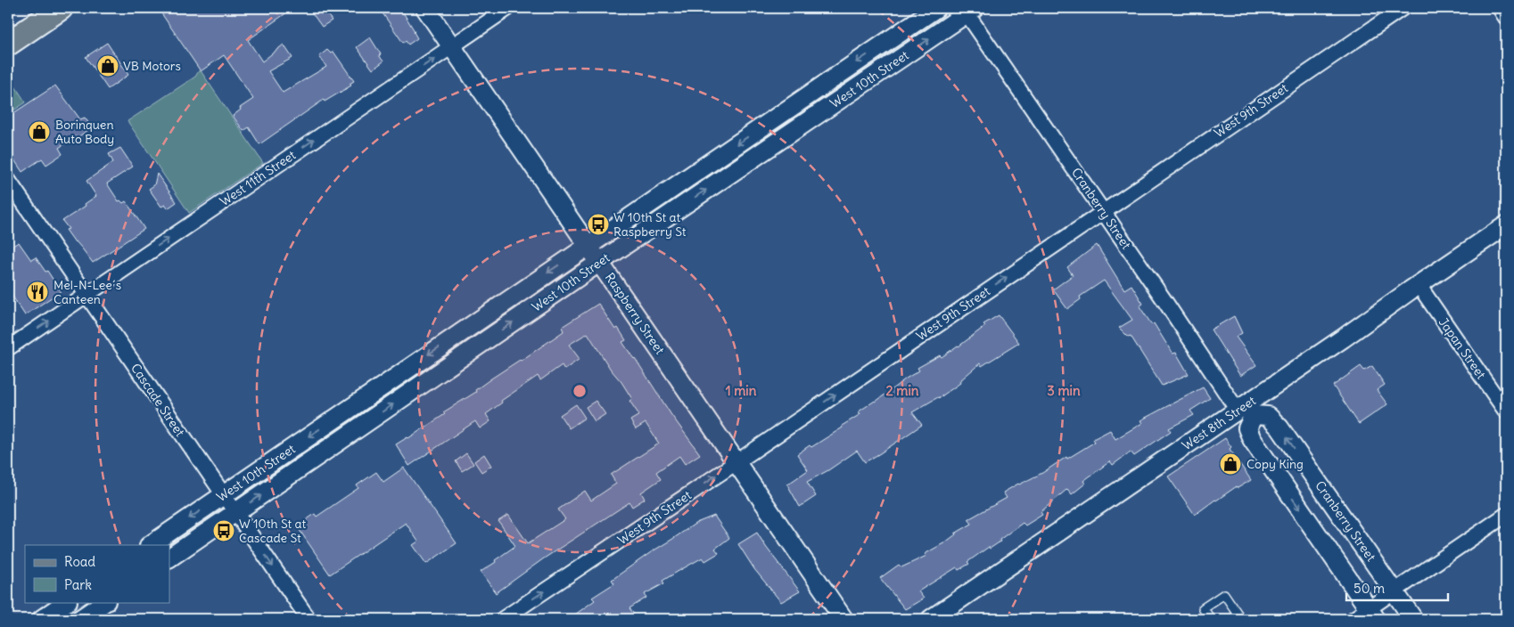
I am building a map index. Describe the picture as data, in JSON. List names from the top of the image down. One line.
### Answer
{"streets":{"street":["West 10th Street","West 9th Street","West 11th Street","Cranberry Street","Raspberry Street","Japan Street","Cascade Street","West 8th Street"]},"crossings":[["West 10th Street","Cranberry Street"],["West 10th Street","Raspberry Street"],["West 10th Street","Cascade Street"],["West 9th Street","Cranberry Street"],["West 9th Street","Raspberry Street"],["West 11th Street","Raspberry Street"],["West 11th Street","Cascade Street"],["Cranberry Street","West 8th Street"],["Japan Street","West 8th Street"]],"one_way":["West 9th Street","West 11th Street"],"places":{"shop":["VB Motors","Borinquen Auto Body","Copy King"],"bus stop":["W 10th St at Raspberry St","W 10th St at Cascade St"],"restaurant":["Mel-N-Lee´s Canteen"]},"legend":["Road","Park"],"scale_bar":"50 m","rings":["1 min","2 min","3 min"]}
